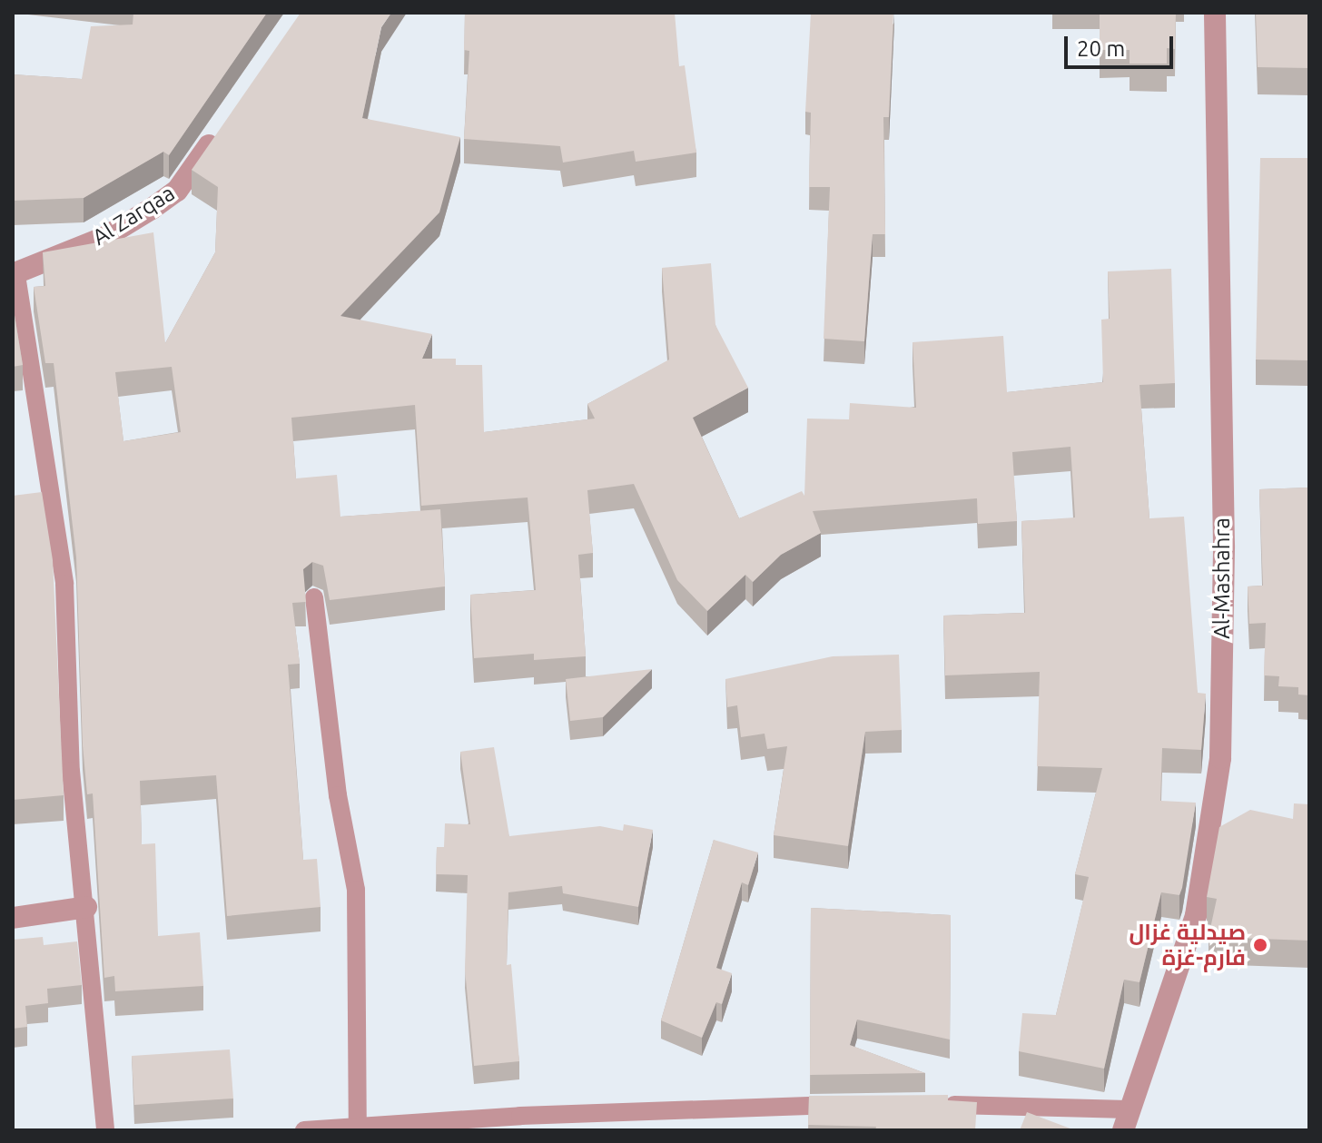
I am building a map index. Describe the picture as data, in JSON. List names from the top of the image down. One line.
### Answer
{"streets":{"street":["Al Zarqaa","Al-Mashahra"]},"places":["صيدلية غزال فارم-غزة"],"scale_bar":"20 m"}
